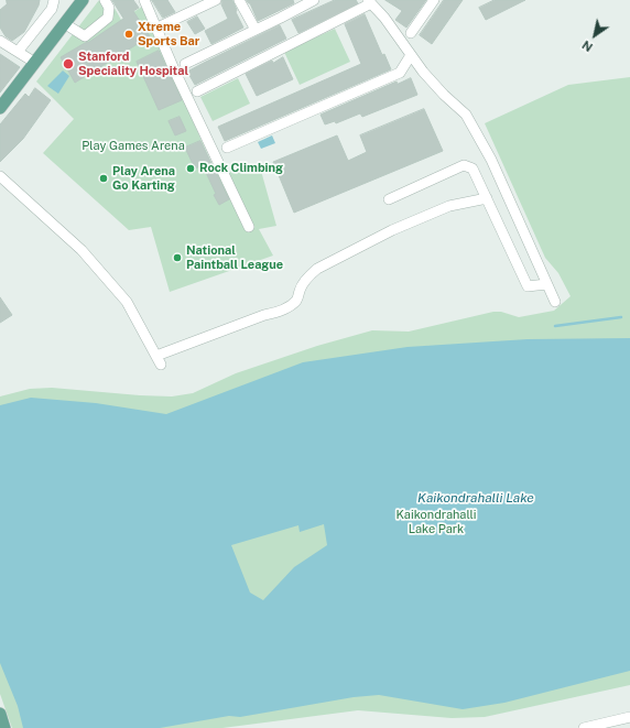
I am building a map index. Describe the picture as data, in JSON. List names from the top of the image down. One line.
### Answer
{"water":["Kaikondrahalli Lake"],"parks":["Play Games Arena","Kaikondrahalli Lake Park"],"places":["Xtreme Sports Bar","Stanford Speciality Hospital","Rock Climbing","Play Arena Go Karting","National Paintball League"],"north":"bottom left"}
